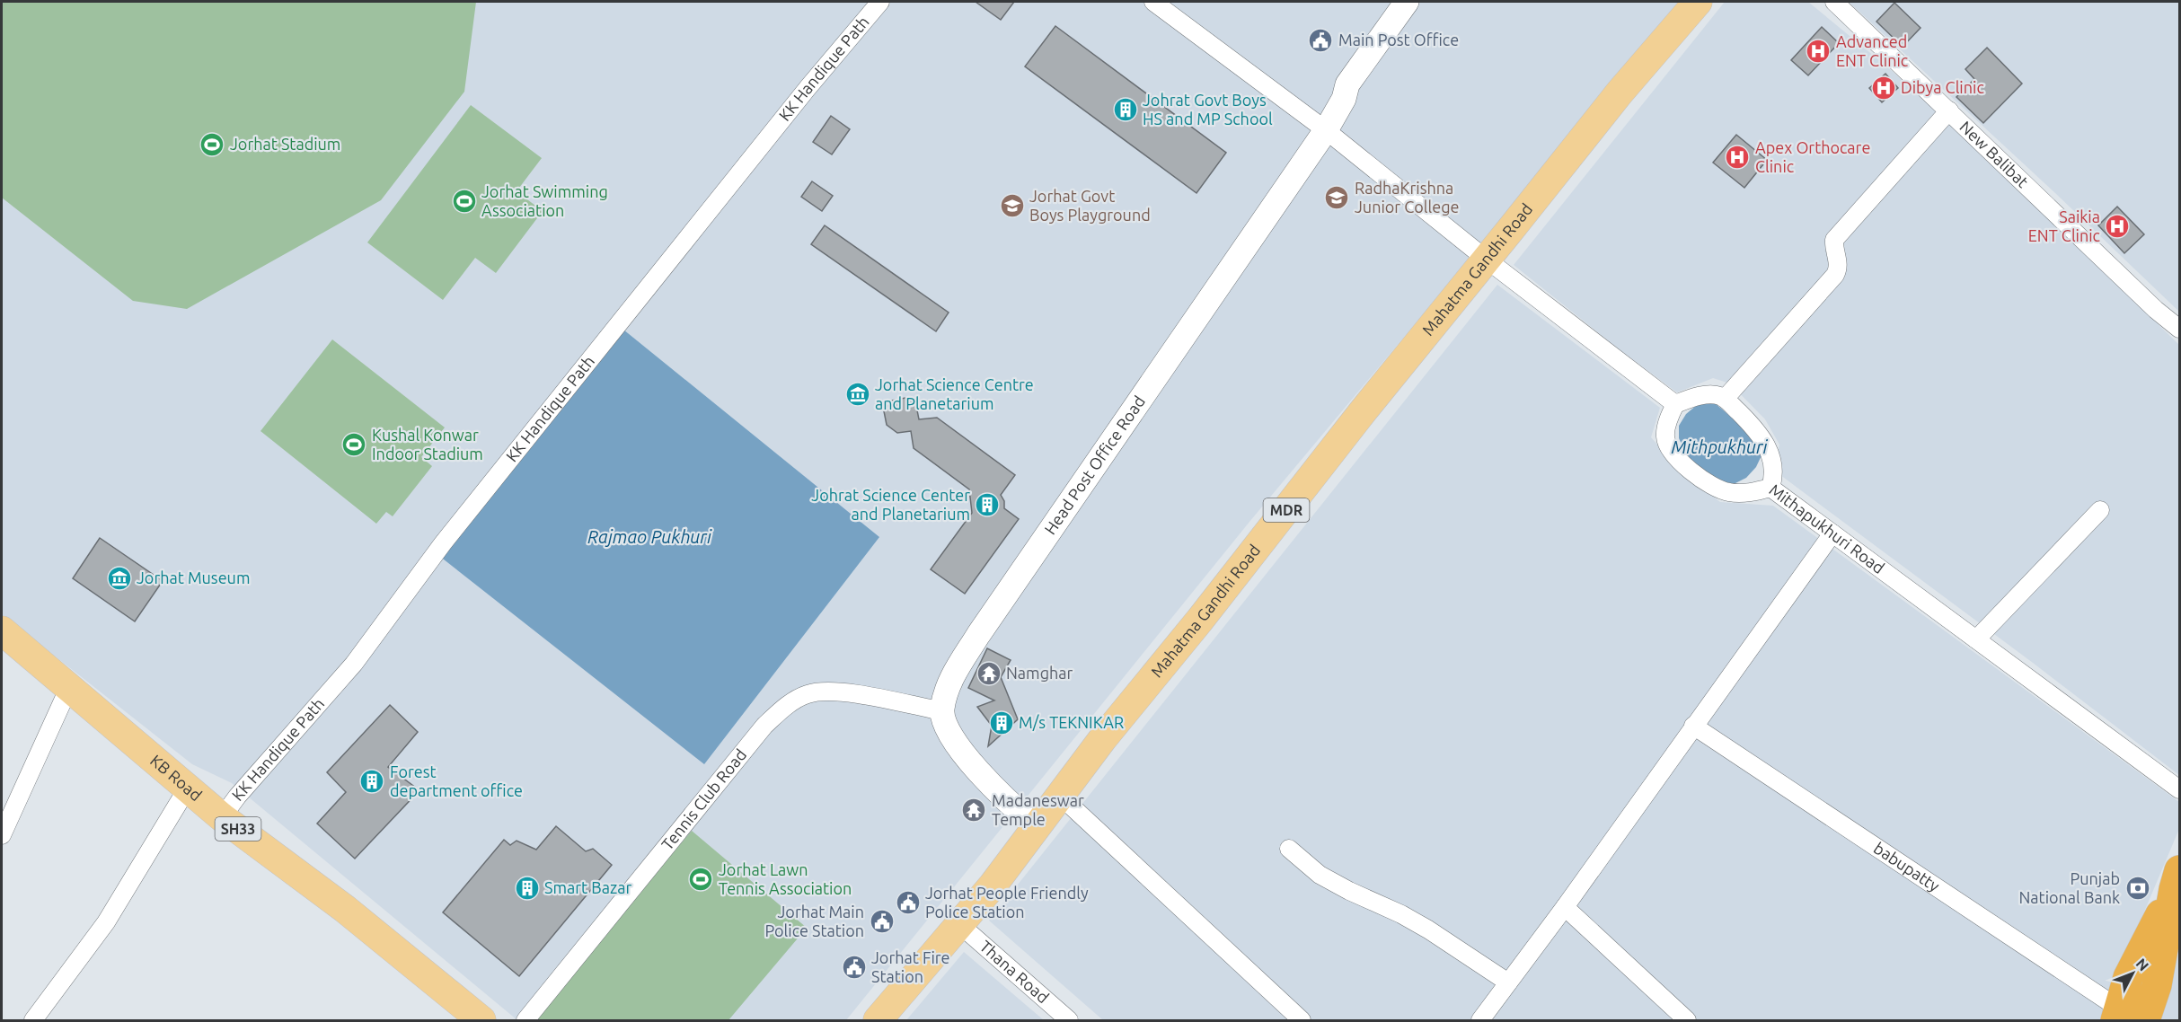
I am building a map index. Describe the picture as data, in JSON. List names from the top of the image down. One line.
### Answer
{"streets":{"main road":["Mahatma Gandhi Road","MDR","KB Road","SH33"],"street":["KK Handique Path","New Balibat","Head Post Office Road","Mithapukhuri Road","Tennis Club Road","babupatty","Thana Road"]},"crossings":[["KK Handique Path","KB Road"],["Mahatma Gandhi Road","Thana Road"],["Head Post Office Road","Tennis Club Road"]],"water":["Mithpukhuri","Rajmao Pukhuri"],"places":{"public building":["Main Post Office","Jorhat People Friendly Police Station","Jorhat Main Police Station","Jorhat Fire Station"],"hospital":["Advanced ENT Clinic","Dibya Clinic","Apex Orthocare Clinic","Saikia ENT Clinic"],"building":["Johrat Govt Boys HS and MP School","Johrat Science Center and Planetarium","M/s TEKNIKAR","Forest department office","Smart Bazar"],"sports":["Jorhat Stadium","Jorhat Swimming Association","Kushal Konwar Indoor Stadium","Jorhat Lawn Tennis Association"],"school or university":["RadhaKrishna Junior College","Jorhat Govt Boys Playground"],"museum":["Jorhat Science Centre and Planetarium","Jorhat Museum"],"temple":["Namghar","Madaneswar Temple"],"bank":["Punjab National Bank"]},"north":"top right"}
